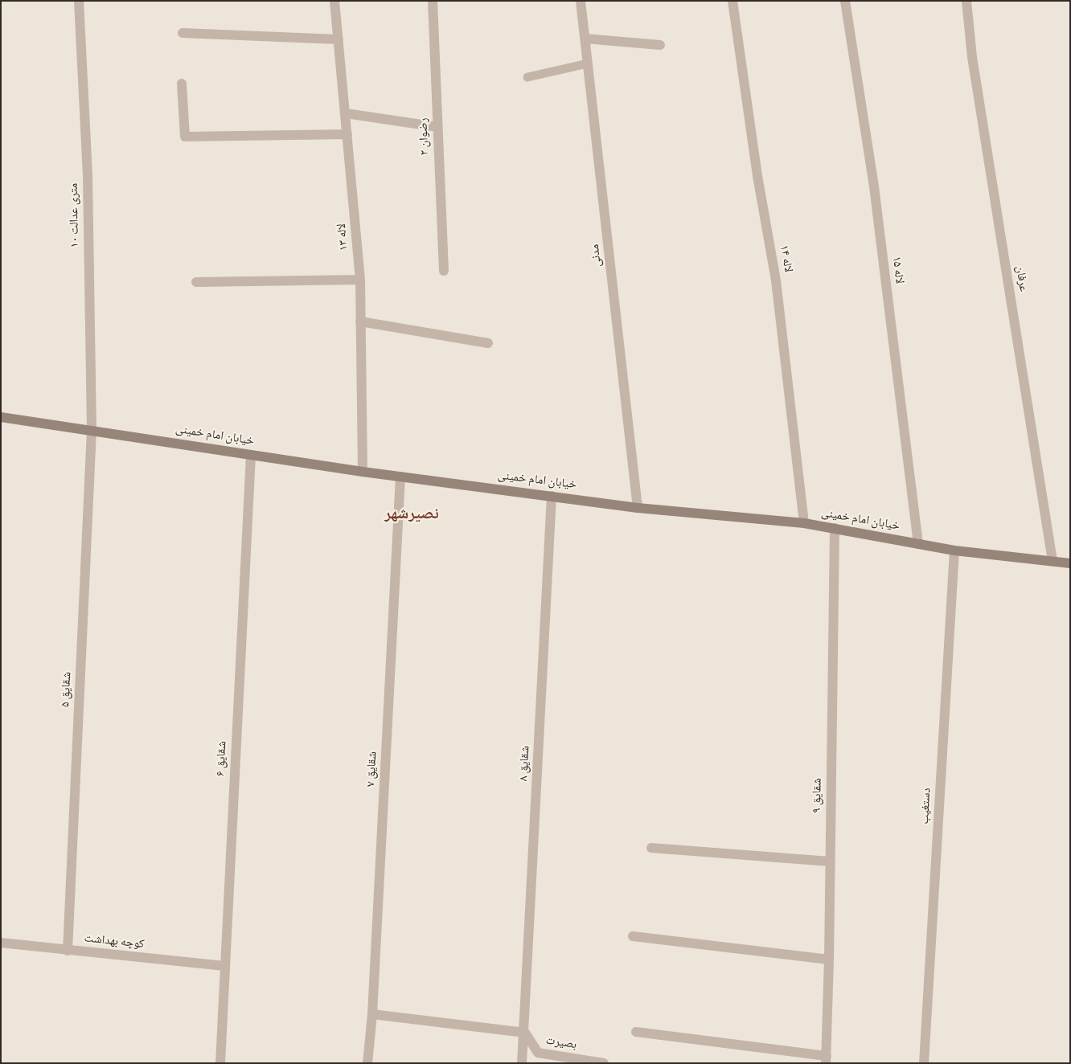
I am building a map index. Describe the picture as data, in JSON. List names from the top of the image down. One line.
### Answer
{"streets":{"main road":["خیابان امام خمینی"],"street":["رضوان ۲","۱۰ متری عدالت","لاله ۱۳","مدنی","لاله ۱۴","لاله ۱۵","عرفان","شقایق ۵","شقایق ۶","شقایق ۸","شقایق ۷","شقایق ۹","دستغیب","کوچه بهداشت","بصیرت"]},"crossings":[["۱۰ متری عدالت","خیابان امام خمینی"],["۱۰ متری عدالت","شقایق ۵"],["لاله ۱۳","خیابان امام خمینی"],["مدنی","خیابان امام خمینی"],["لاله ۱۴","خیابان امام خمینی"],["لاله ۱۵","خیابان امام خمینی"],["عرفان","خیابان امام خمینی"],["خیابان امام خمینی","شقایق ۵"],["خیابان امام خمینی","شقایق ۶"],["خیابان امام خمینی","شقایق ۸"],["خیابان امام خمینی","شقایق ۷"],["خیابان امام خمینی","شقایق ۹"],["خیابان امام خمینی","دستغیب"],["شقایق ۵","کوچه بهداشت"],["شقایق ۶","کوچه بهداشت"],["شقایق ۸","بصیرت"]],"districts":["نصیرشهر"]}
